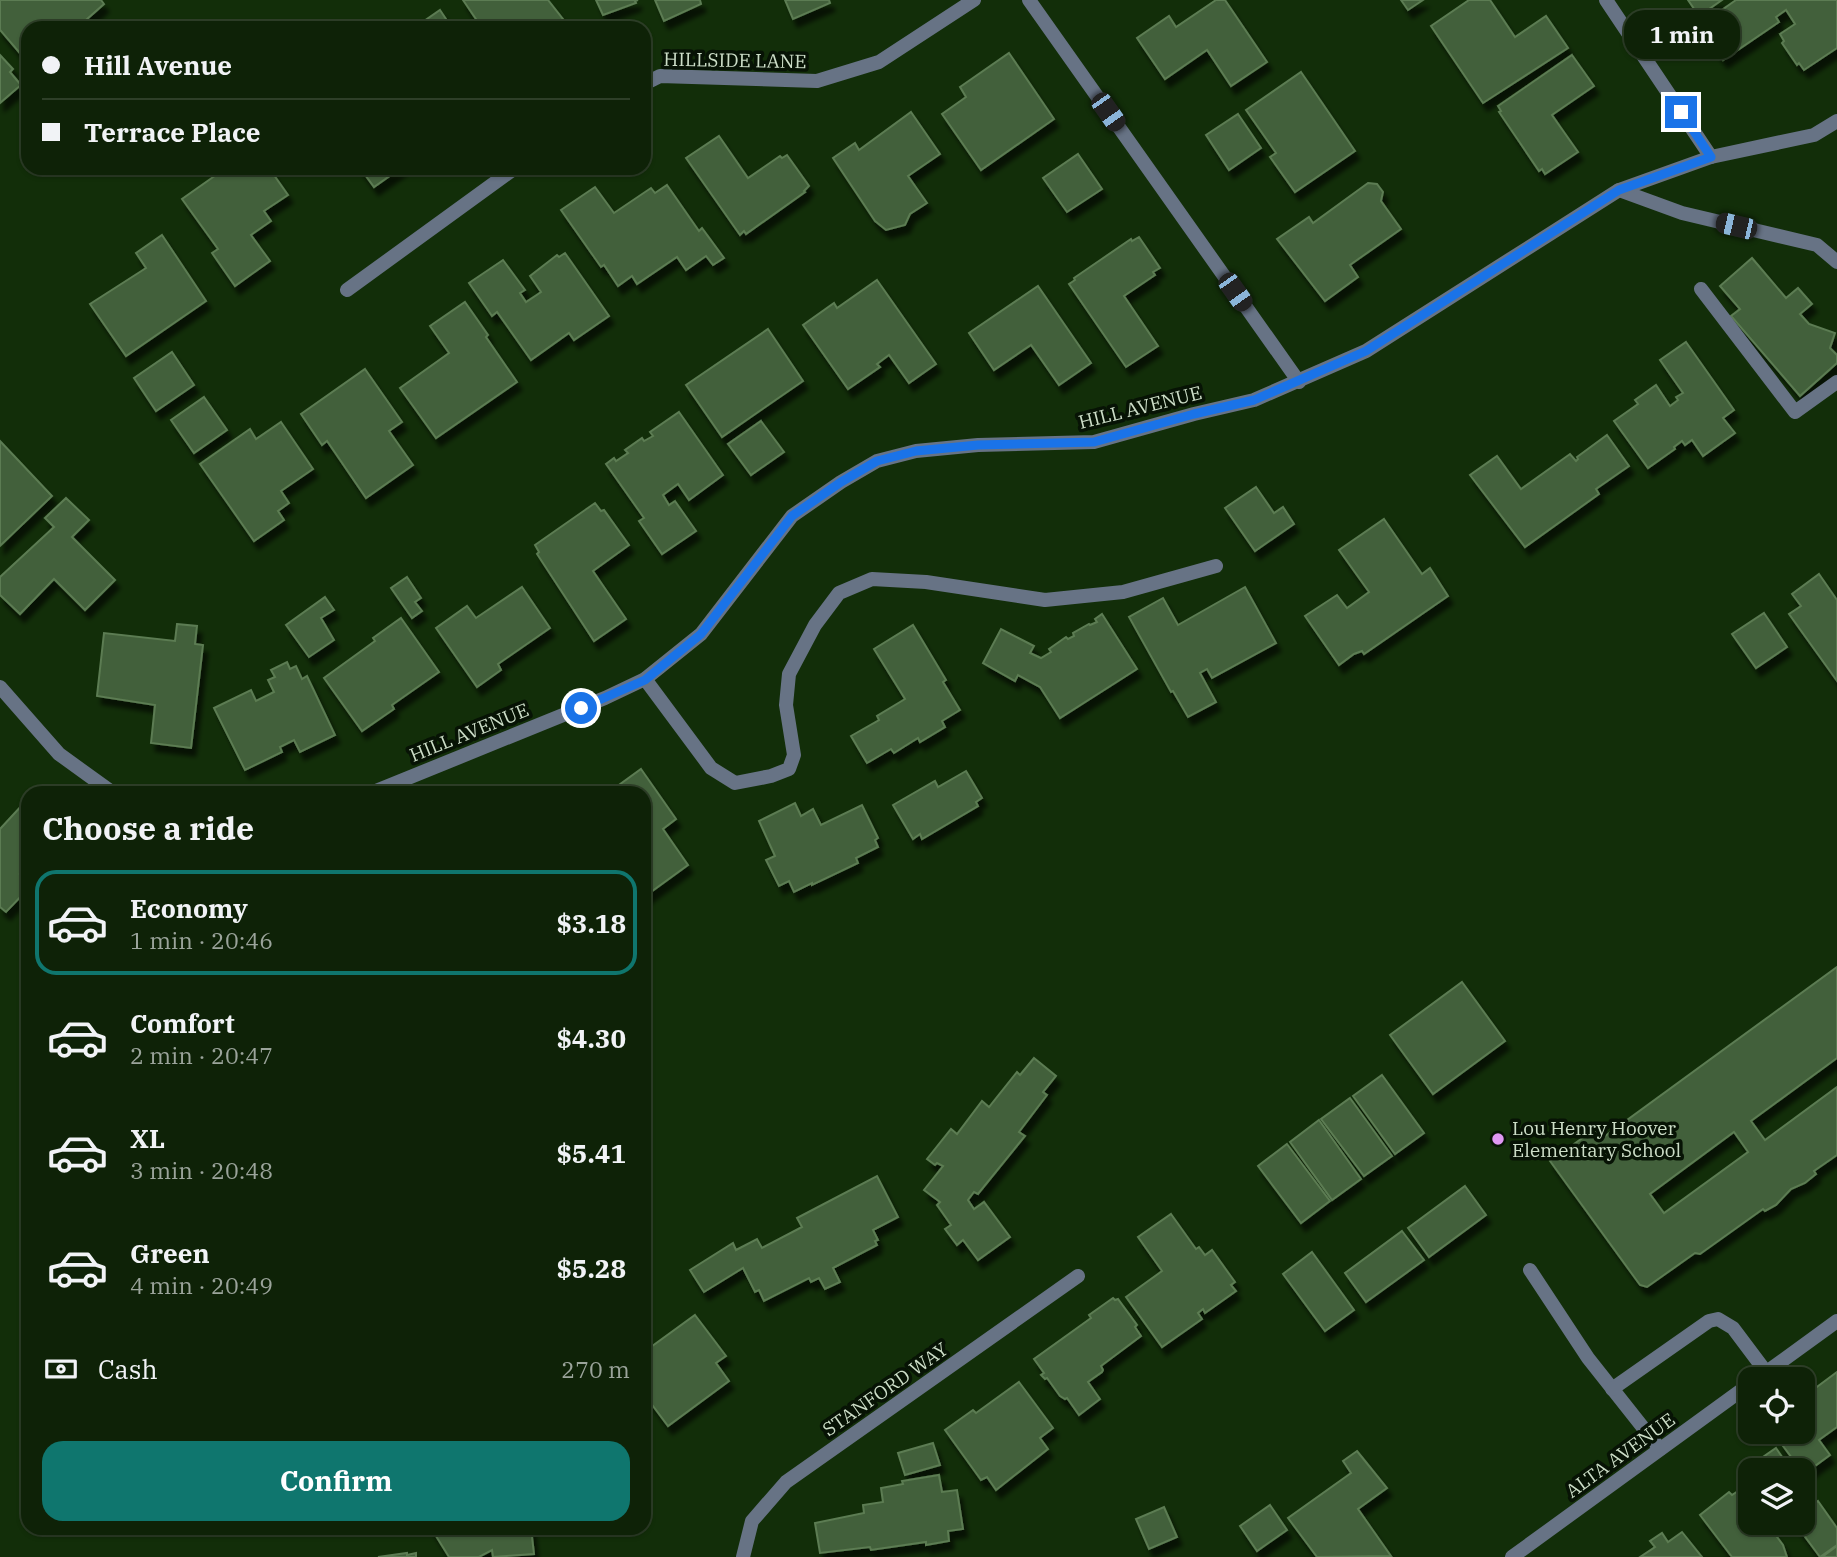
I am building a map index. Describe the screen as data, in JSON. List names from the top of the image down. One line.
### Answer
{"streets":{"street":["HILLSIDE LANE","HILL AVENUE","STANFORD WAY","ALTA AVENUE"]},"places":["Lou Henry Hoover Elementary School"],"page":{"bubble":"1 min","banner":["Hill Avenue","Terrace Place"],"heading":"Choose a ride","list":[{"name":"Economy","note":"1 min · 20:46","value":"$3.18"},{"name":"Comfort","note":"2 min · 20:47","value":"$4.30"},{"name":"XL","note":"3 min · 20:48","value":"$5.41"},{"name":"Green","note":"4 min · 20:49","value":"$5.28"}],"pay":["Cash","270 m"],"buttons":"Confirm"}}
